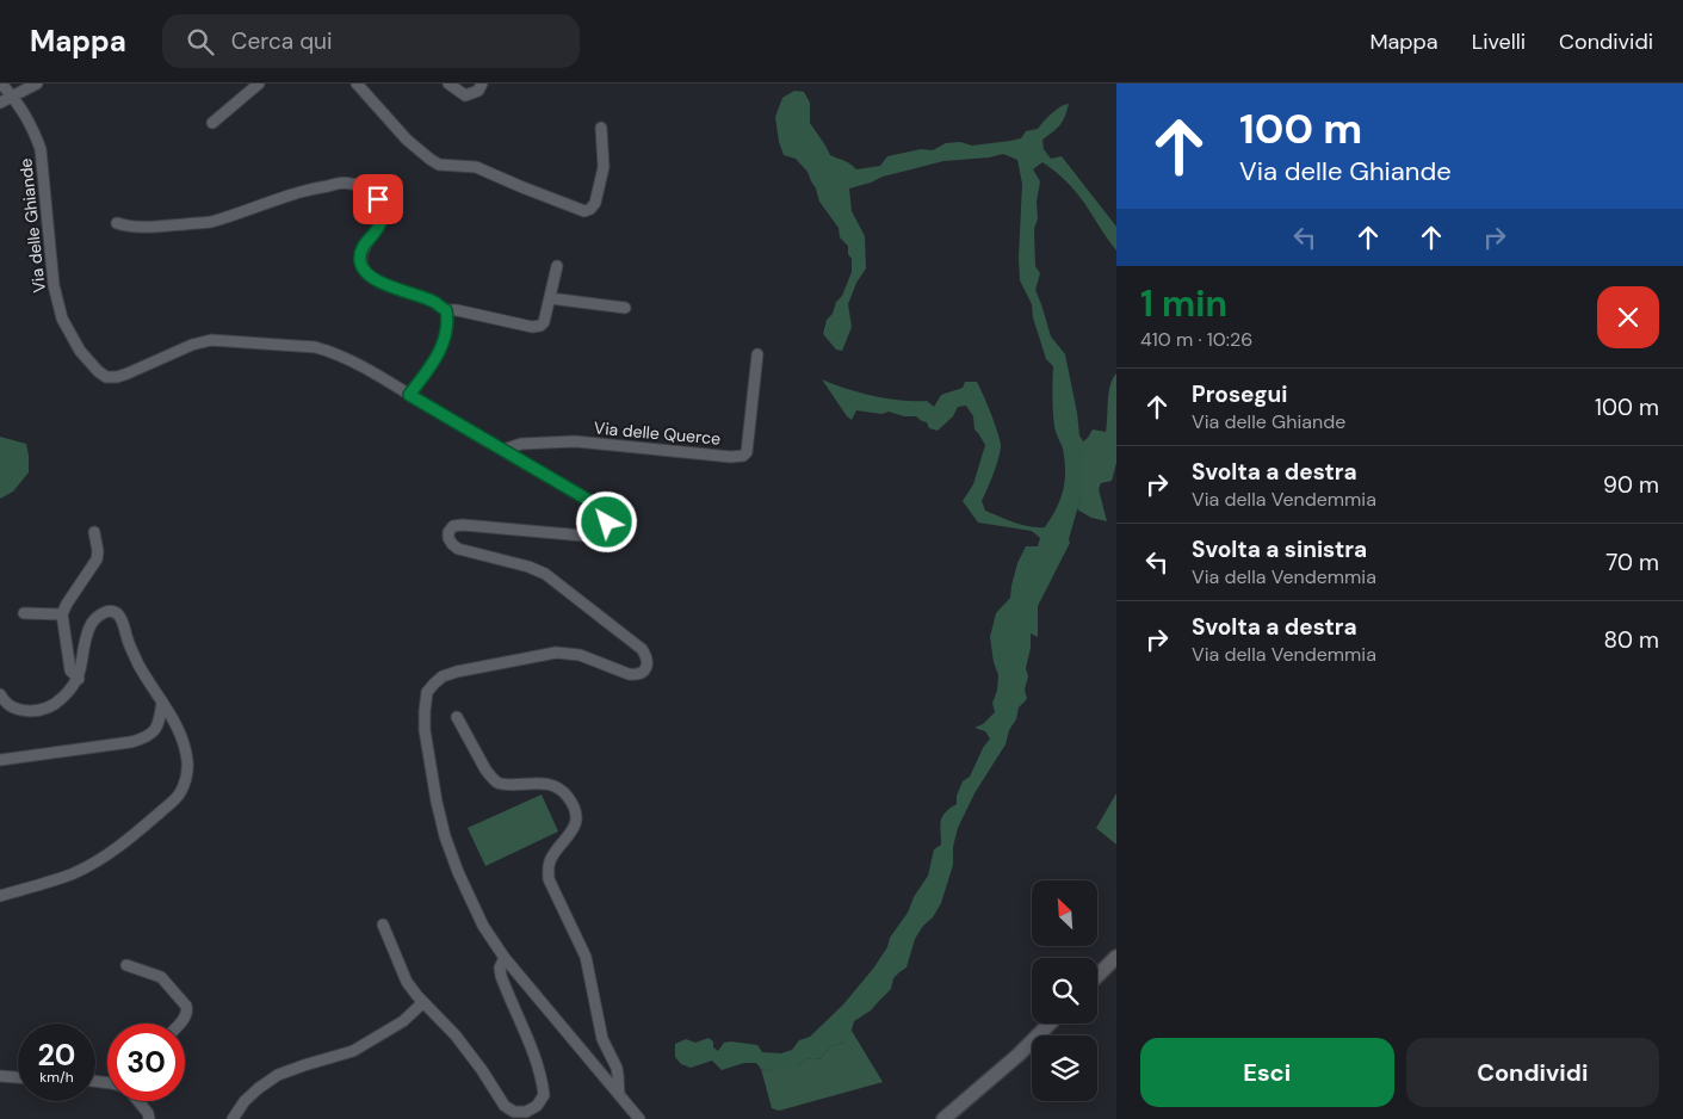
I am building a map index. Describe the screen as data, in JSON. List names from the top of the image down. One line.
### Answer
{"streets":{"street":["Via delle Ghiande","Via delle Querce"]},"crossings":[["Via delle Ghiande","Via delle Querce"]],"north":"top left","page":{"header":"Mappa","search":"Cerca qui","nav":["Mappa","Livelli","Condividi"],"turn":["100 m","Via delle Ghiande"],"heading":["1 min","410 m · 10:26"],"list":[{"name":"Prosegui","note":"Via delle Ghiande","value":"100 m"},{"name":"Svolta a destra","note":"Via della Vendemmia","value":"90 m"},{"name":"Svolta a sinistra","note":"Via della Vendemmia","value":"70 m"},{"name":"Svolta a destra","note":"Via della Vendemmia","value":"80 m"}],"speed":"20 km/h","limit":"30","buttons":["Esci","Condividi"]}}
